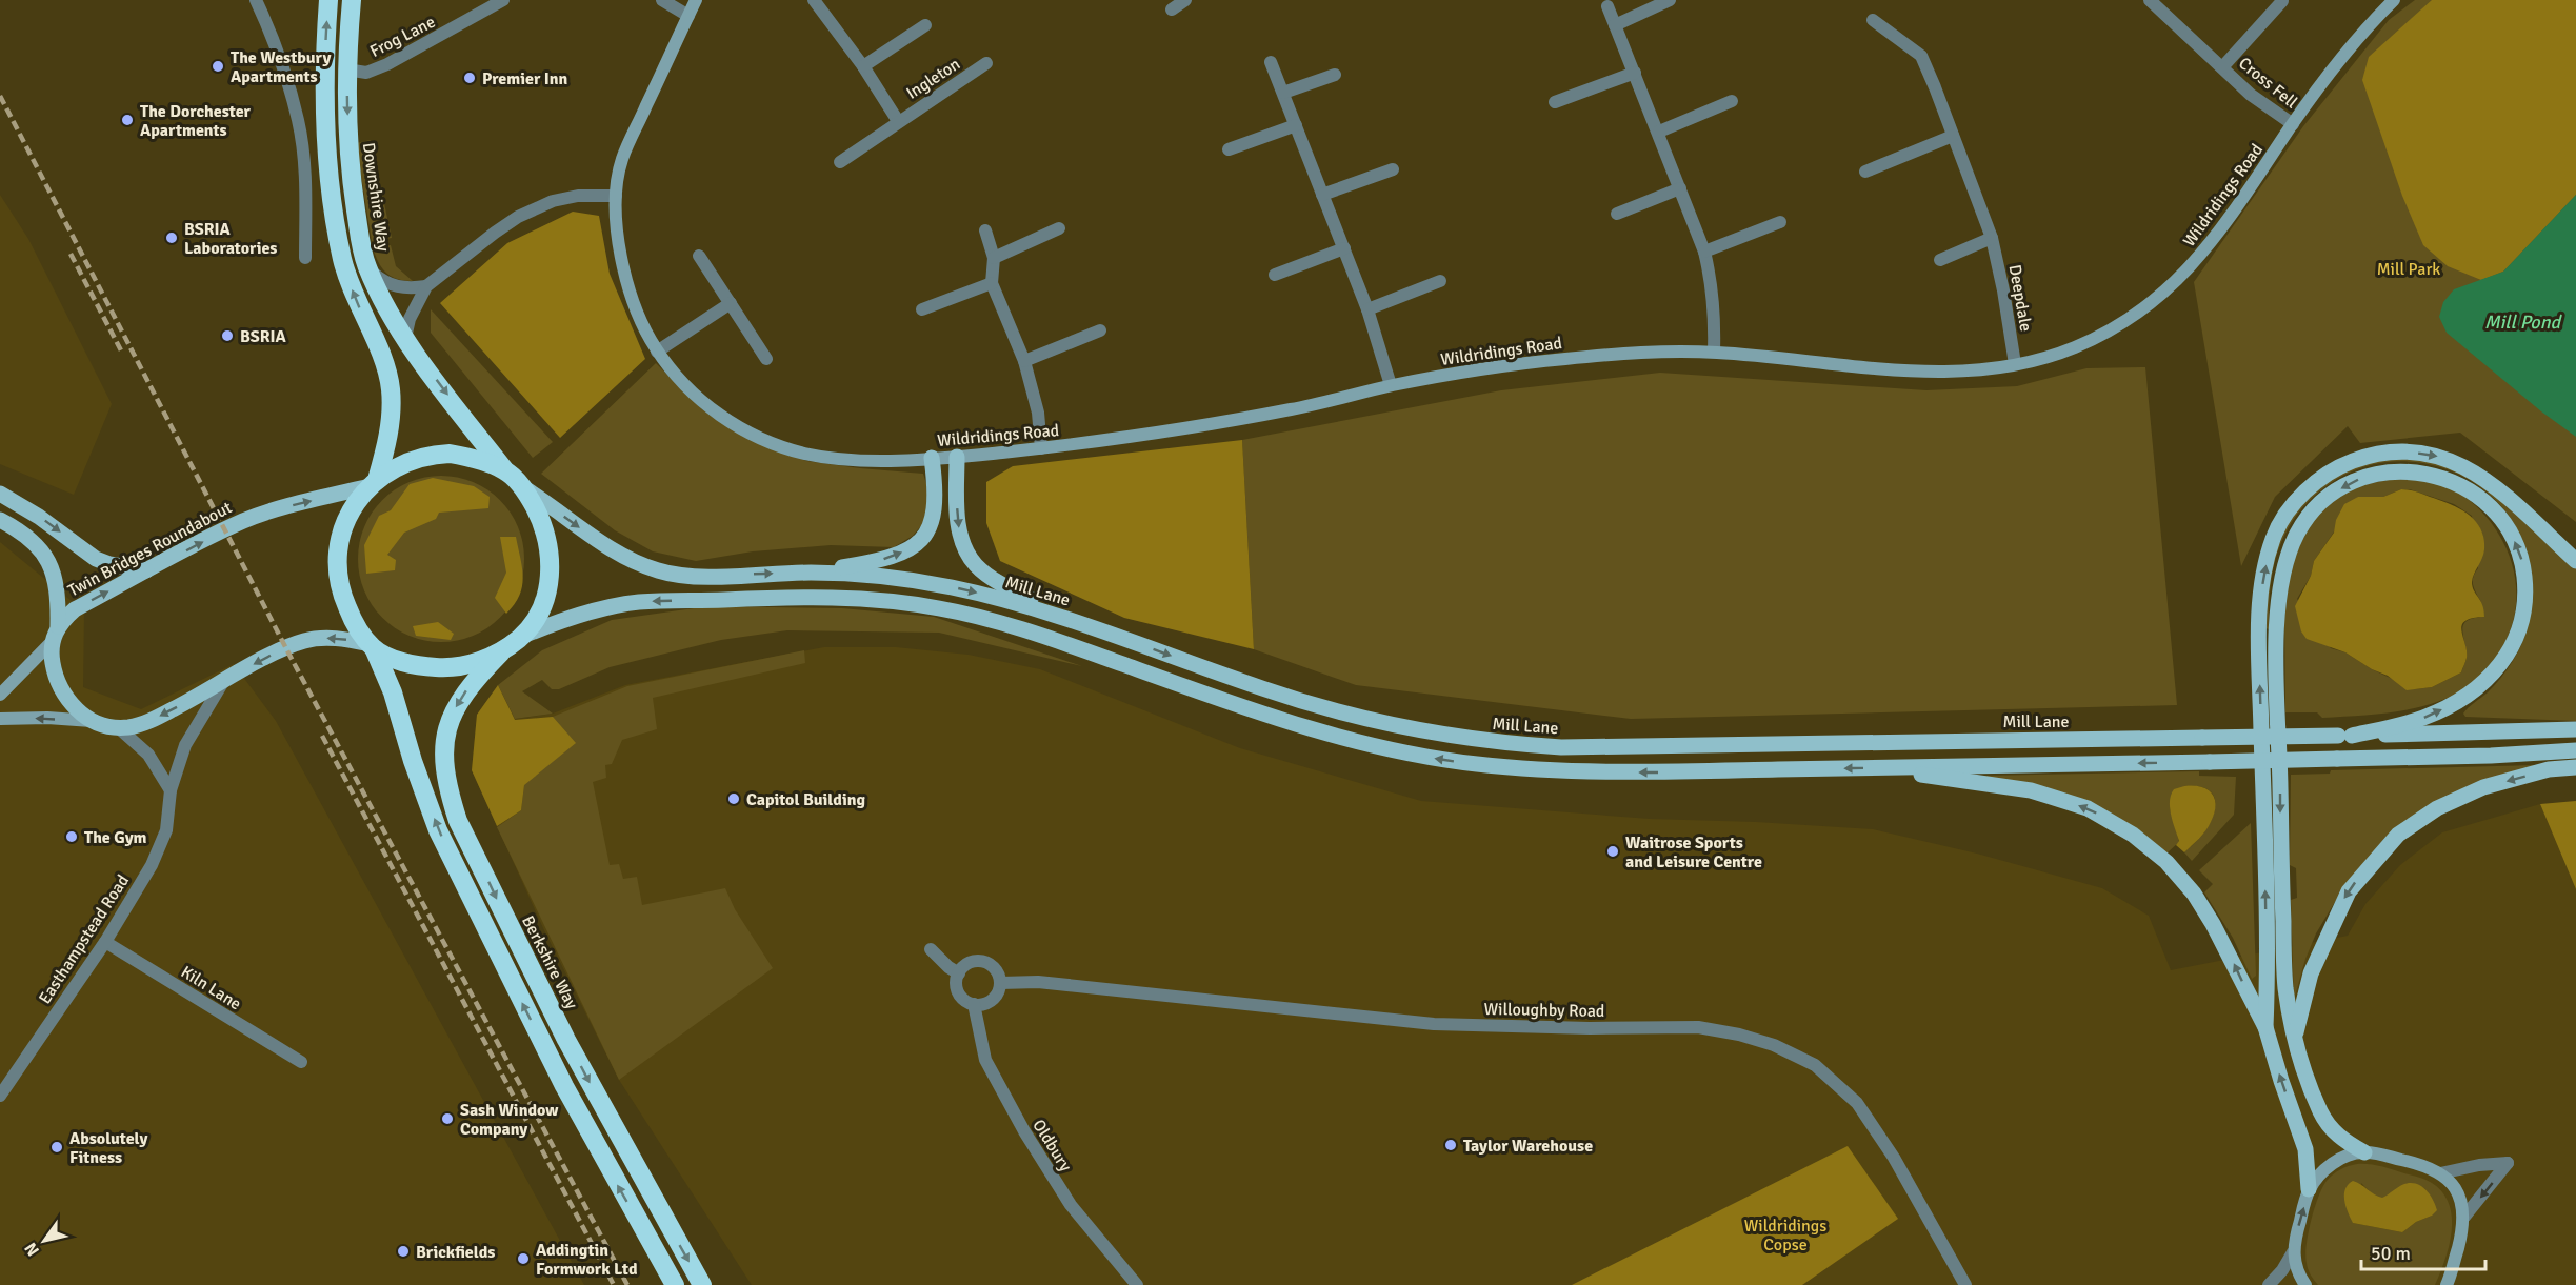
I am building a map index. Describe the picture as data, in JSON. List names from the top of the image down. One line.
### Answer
{"streets":{"highway":["Downshire Way","Twin Bridges Roundabout","Berkshire Way"],"main road":["Mill Lane"],"street":["Frog Lane","Ingleton","Cross Fell","Wildridings Road","Deepdale","Easthampstead Road","Kiln Lane","Willoughby Road","Oldbury"]},"crossings":[["Frog Lane","Downshire Way"],["Cross Fell","Wildridings Road"],["Wildridings Road","Deepdale"],["Downshire Way","Twin Bridges Roundabout"],["Downshire Way","Mill Lane"],["Downshire Way","Berkshire Way"],["Twin Bridges Roundabout","Mill Lane"],["Twin Bridges Roundabout","Easthampstead Road"],["Twin Bridges Roundabout","Berkshire Way"],["Mill Lane","Berkshire Way"],["Easthampstead Road","Kiln Lane"],["Willoughby Road","Oldbury"]],"water":["Mill Pond"],"parks":["Mill Park","Wildridings Copse"],"places":["The Westbury Apartments","Premier Inn","The Dorchester Apartments","BSRIA Laboratories","BSRIA","Capitol Building","The Gym","Waitrose Sports and Leisure Centre","Sash Window Company","Taylor Warehouse","Absolutely Fitness","Brickfields","Addingtin Formwork Ltd"],"scale_bar":"50 m","north":"bottom left"}
